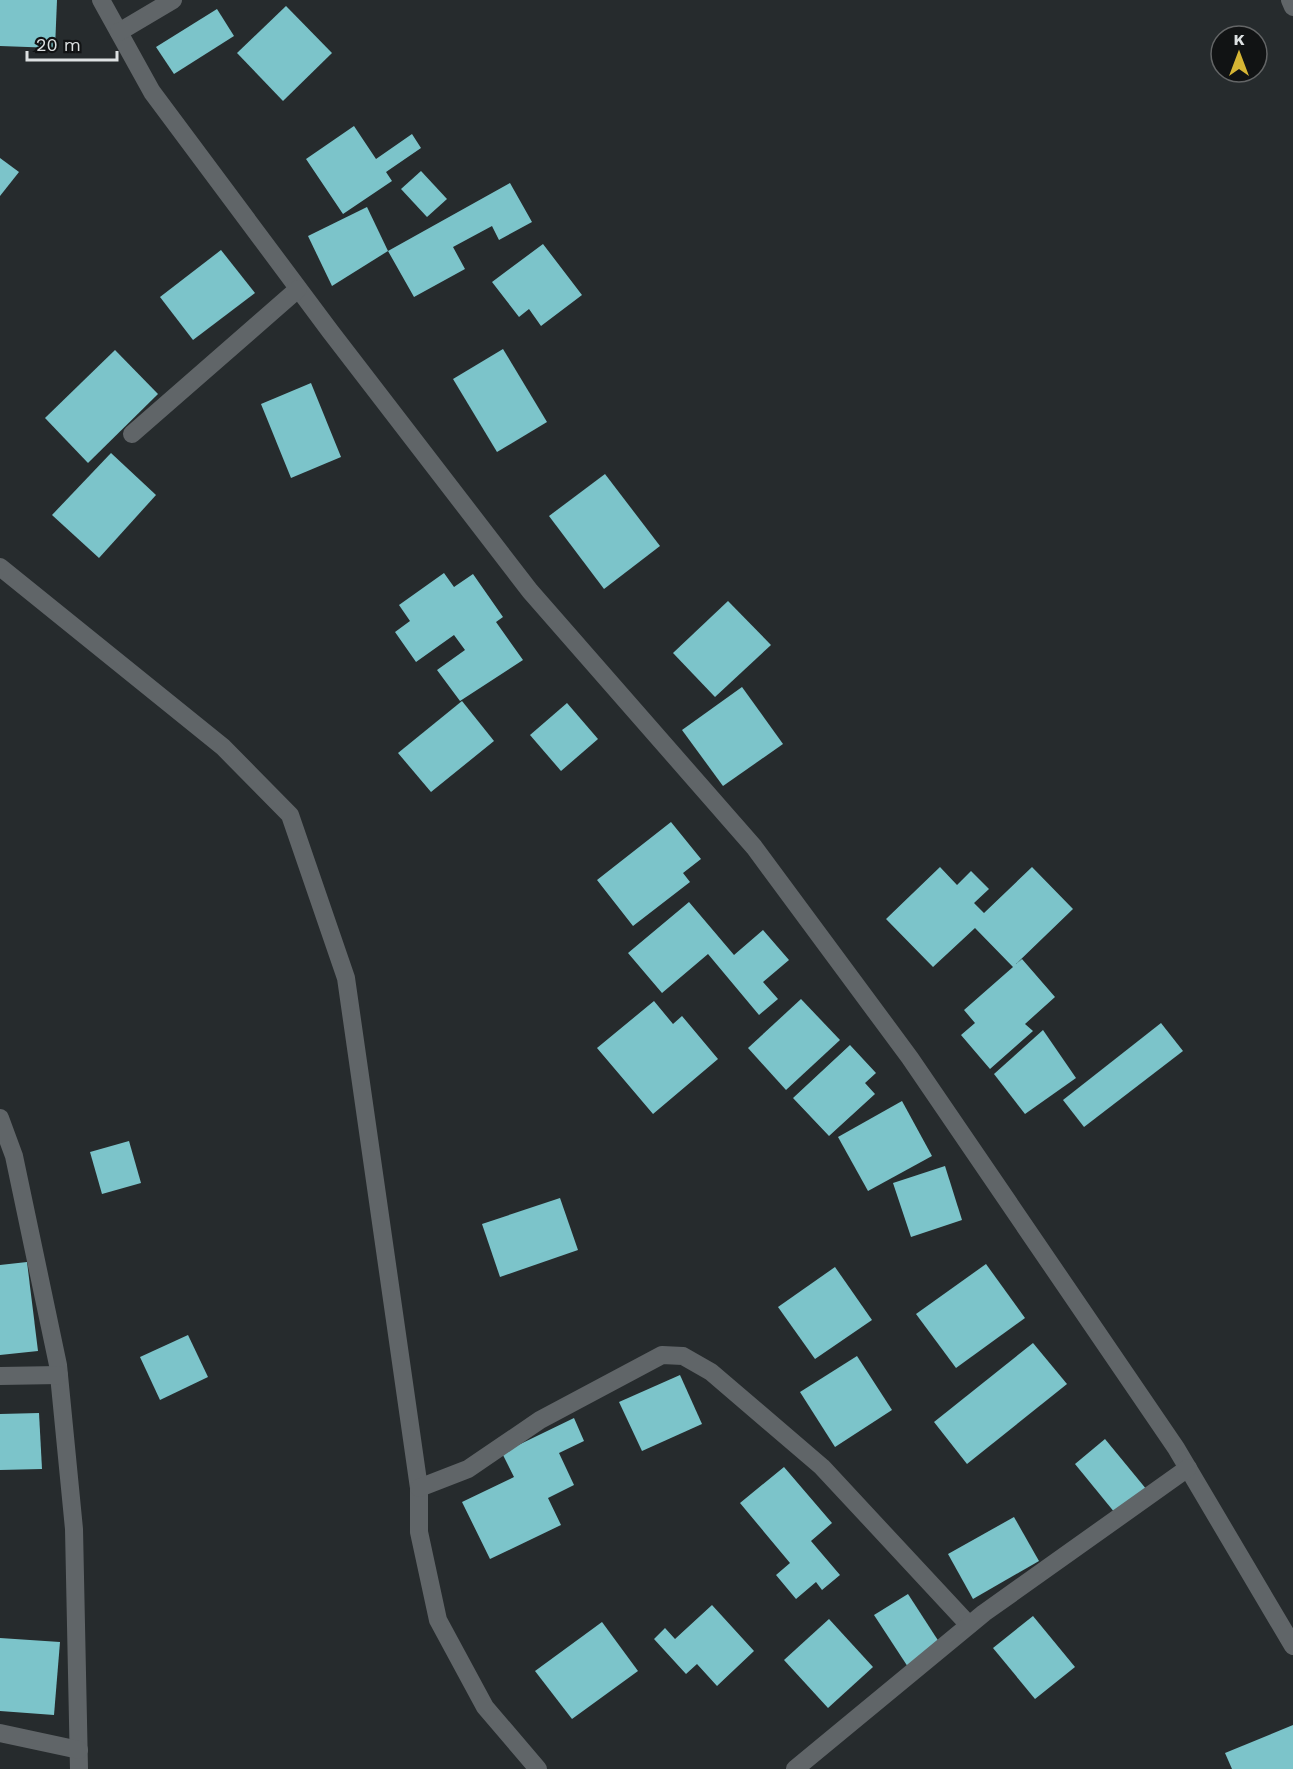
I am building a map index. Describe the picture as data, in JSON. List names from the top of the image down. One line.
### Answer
{"scale_bar":"20 m","north":"top"}
